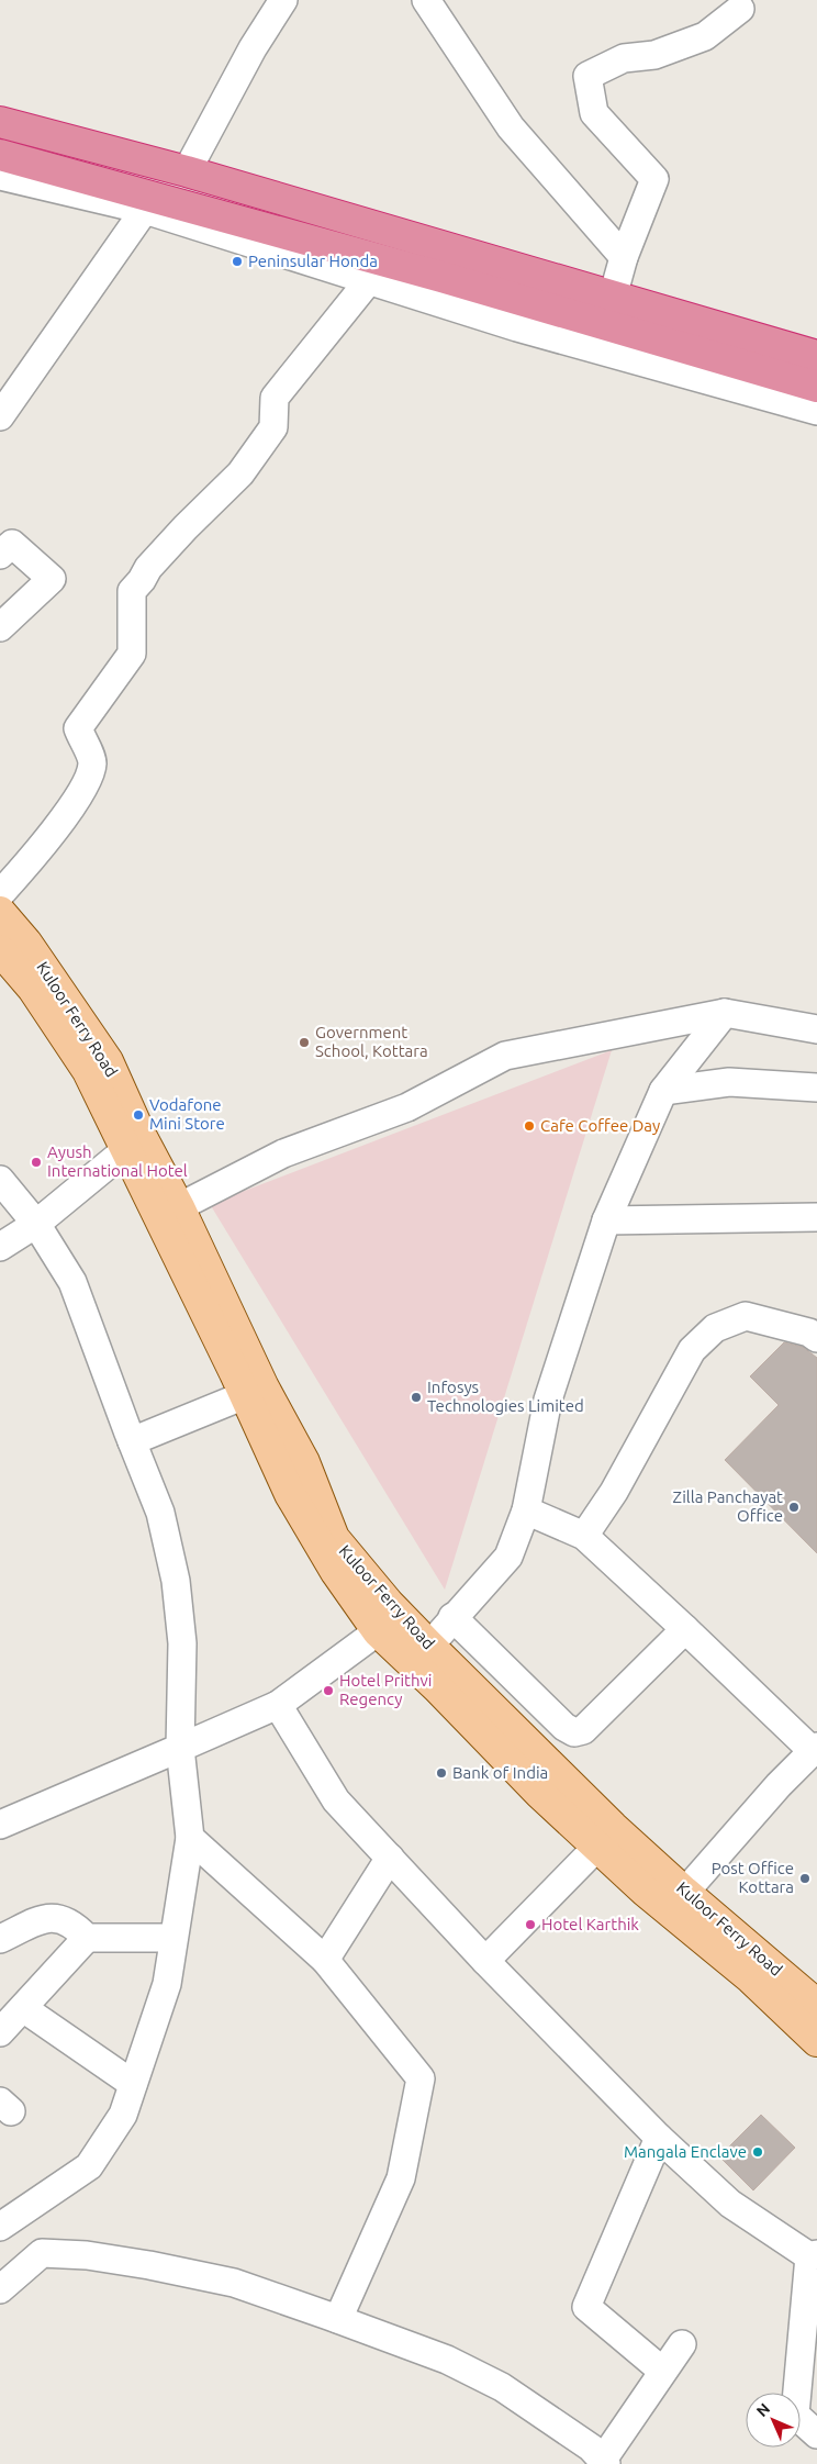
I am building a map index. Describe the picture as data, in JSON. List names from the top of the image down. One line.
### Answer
{"streets":{"main road":["Kuloor Ferry Road"]},"places":["Peninsular Honda","Government School, Kottara","Vodafone Mini Store","Cafe Coffee Day","Ayush International Hotel","Infosys Technologies Limited","Zilla Panchayat Office","Hotel Prithvi Regency","Bank of India","Post Office Kottara","Hotel Karthik","Mangala Enclave"],"north":"top left"}
